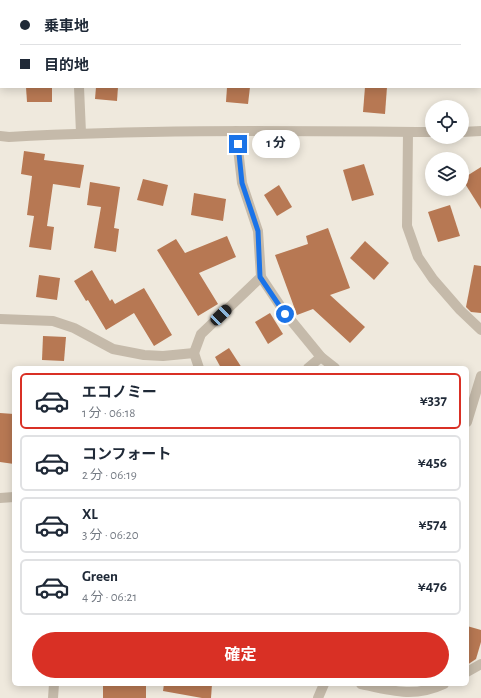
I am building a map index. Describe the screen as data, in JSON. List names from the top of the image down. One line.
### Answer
{"page":{"banner":["乗車地","目的地"],"bubble":"1 分","list":[{"name":"エコノミー","note":"1 分 · 06:18","value":"¥337"},{"name":"コンフォート","note":"2 分 · 06:19","value":"¥456"},{"name":"XL","note":"3 分 · 06:20","value":"¥574"},{"name":"Green","note":"4 分 · 06:21","value":"¥476"}],"buttons":"確定"}}
